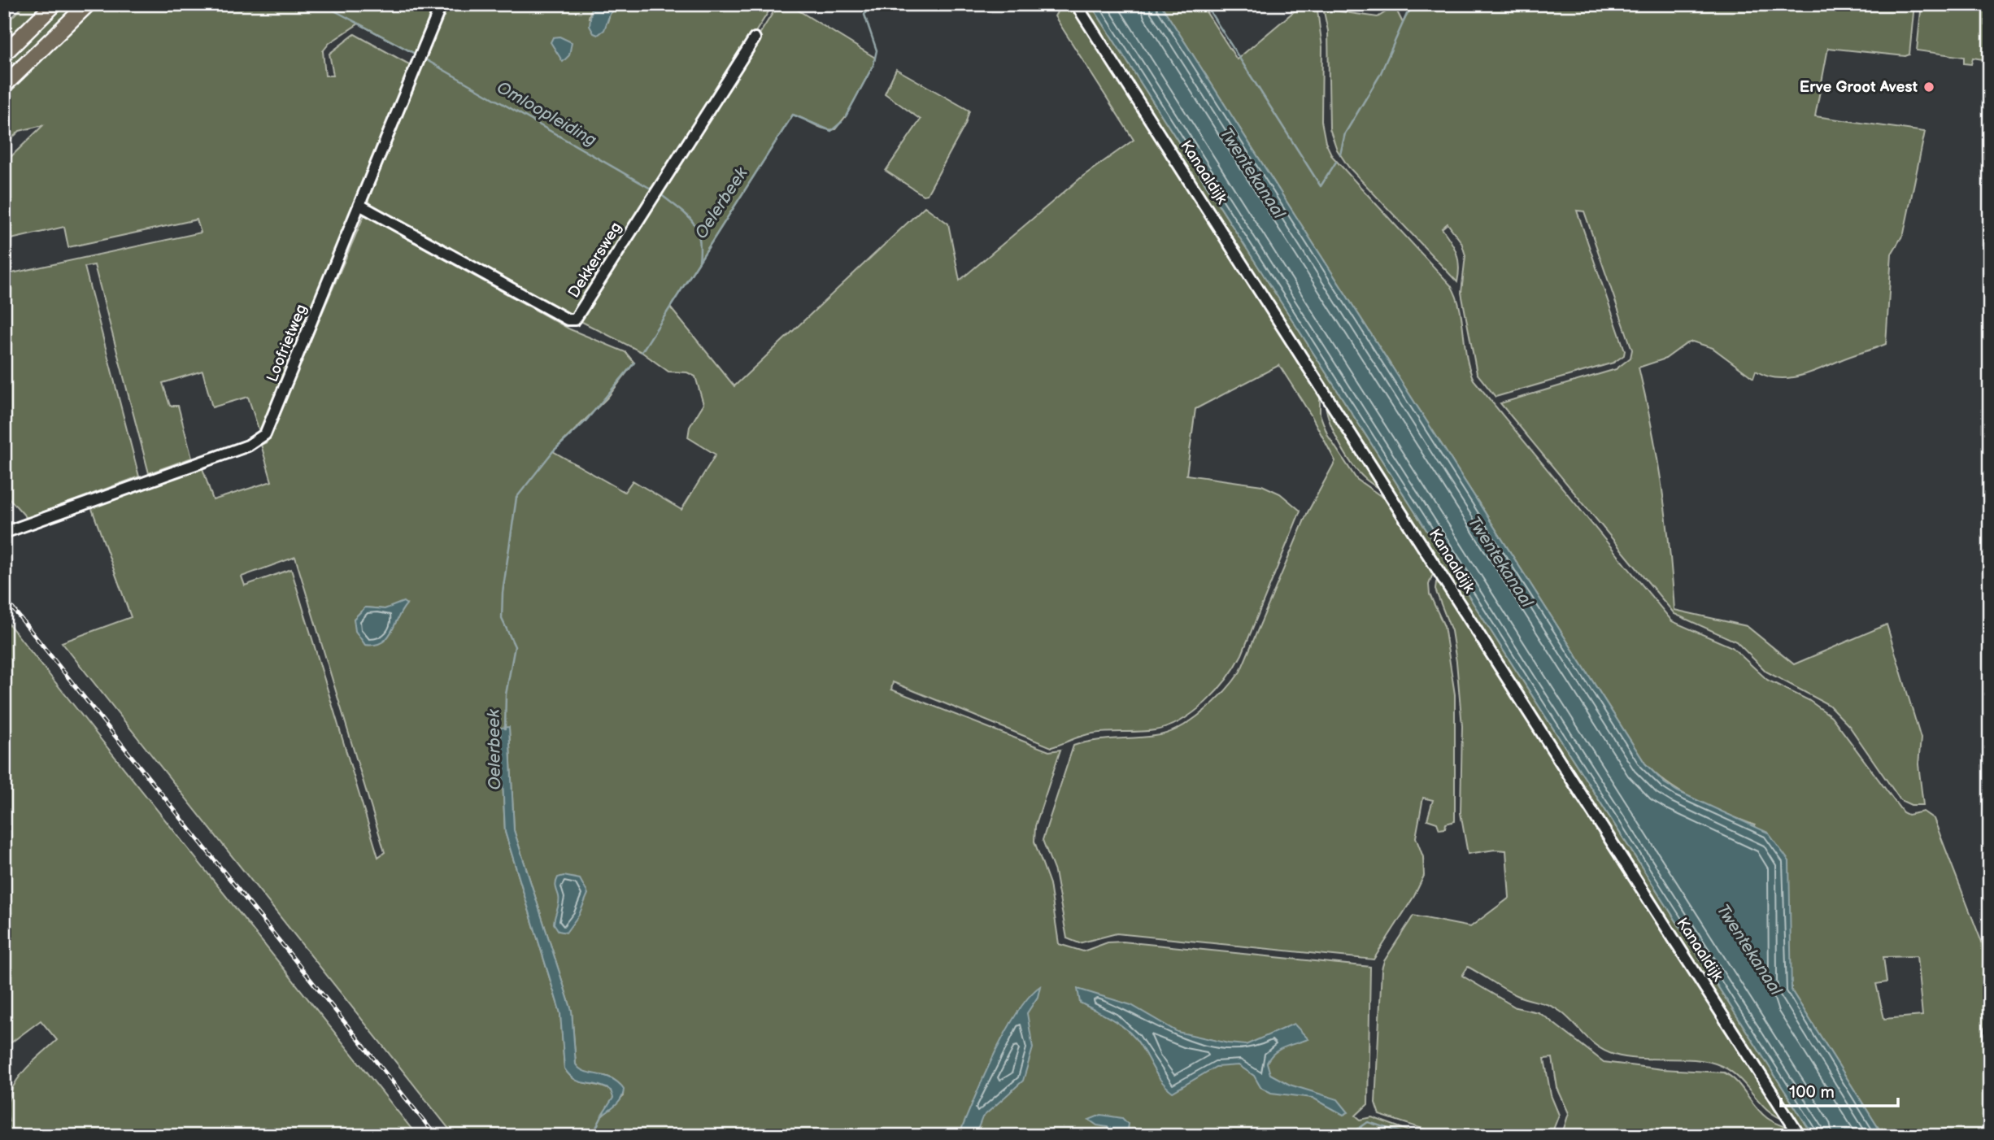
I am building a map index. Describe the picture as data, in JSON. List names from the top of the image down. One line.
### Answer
{"streets":{"street":["Kanaaldijk","Dekkersweg","Loofrietweg"]},"crossings":[["Dekkersweg","Loofrietweg"]],"water":["Omloopleiding","Twentekanaal","Oelerbeek"],"places":["Erve Groot Avest"],"scale_bar":"100 m"}
